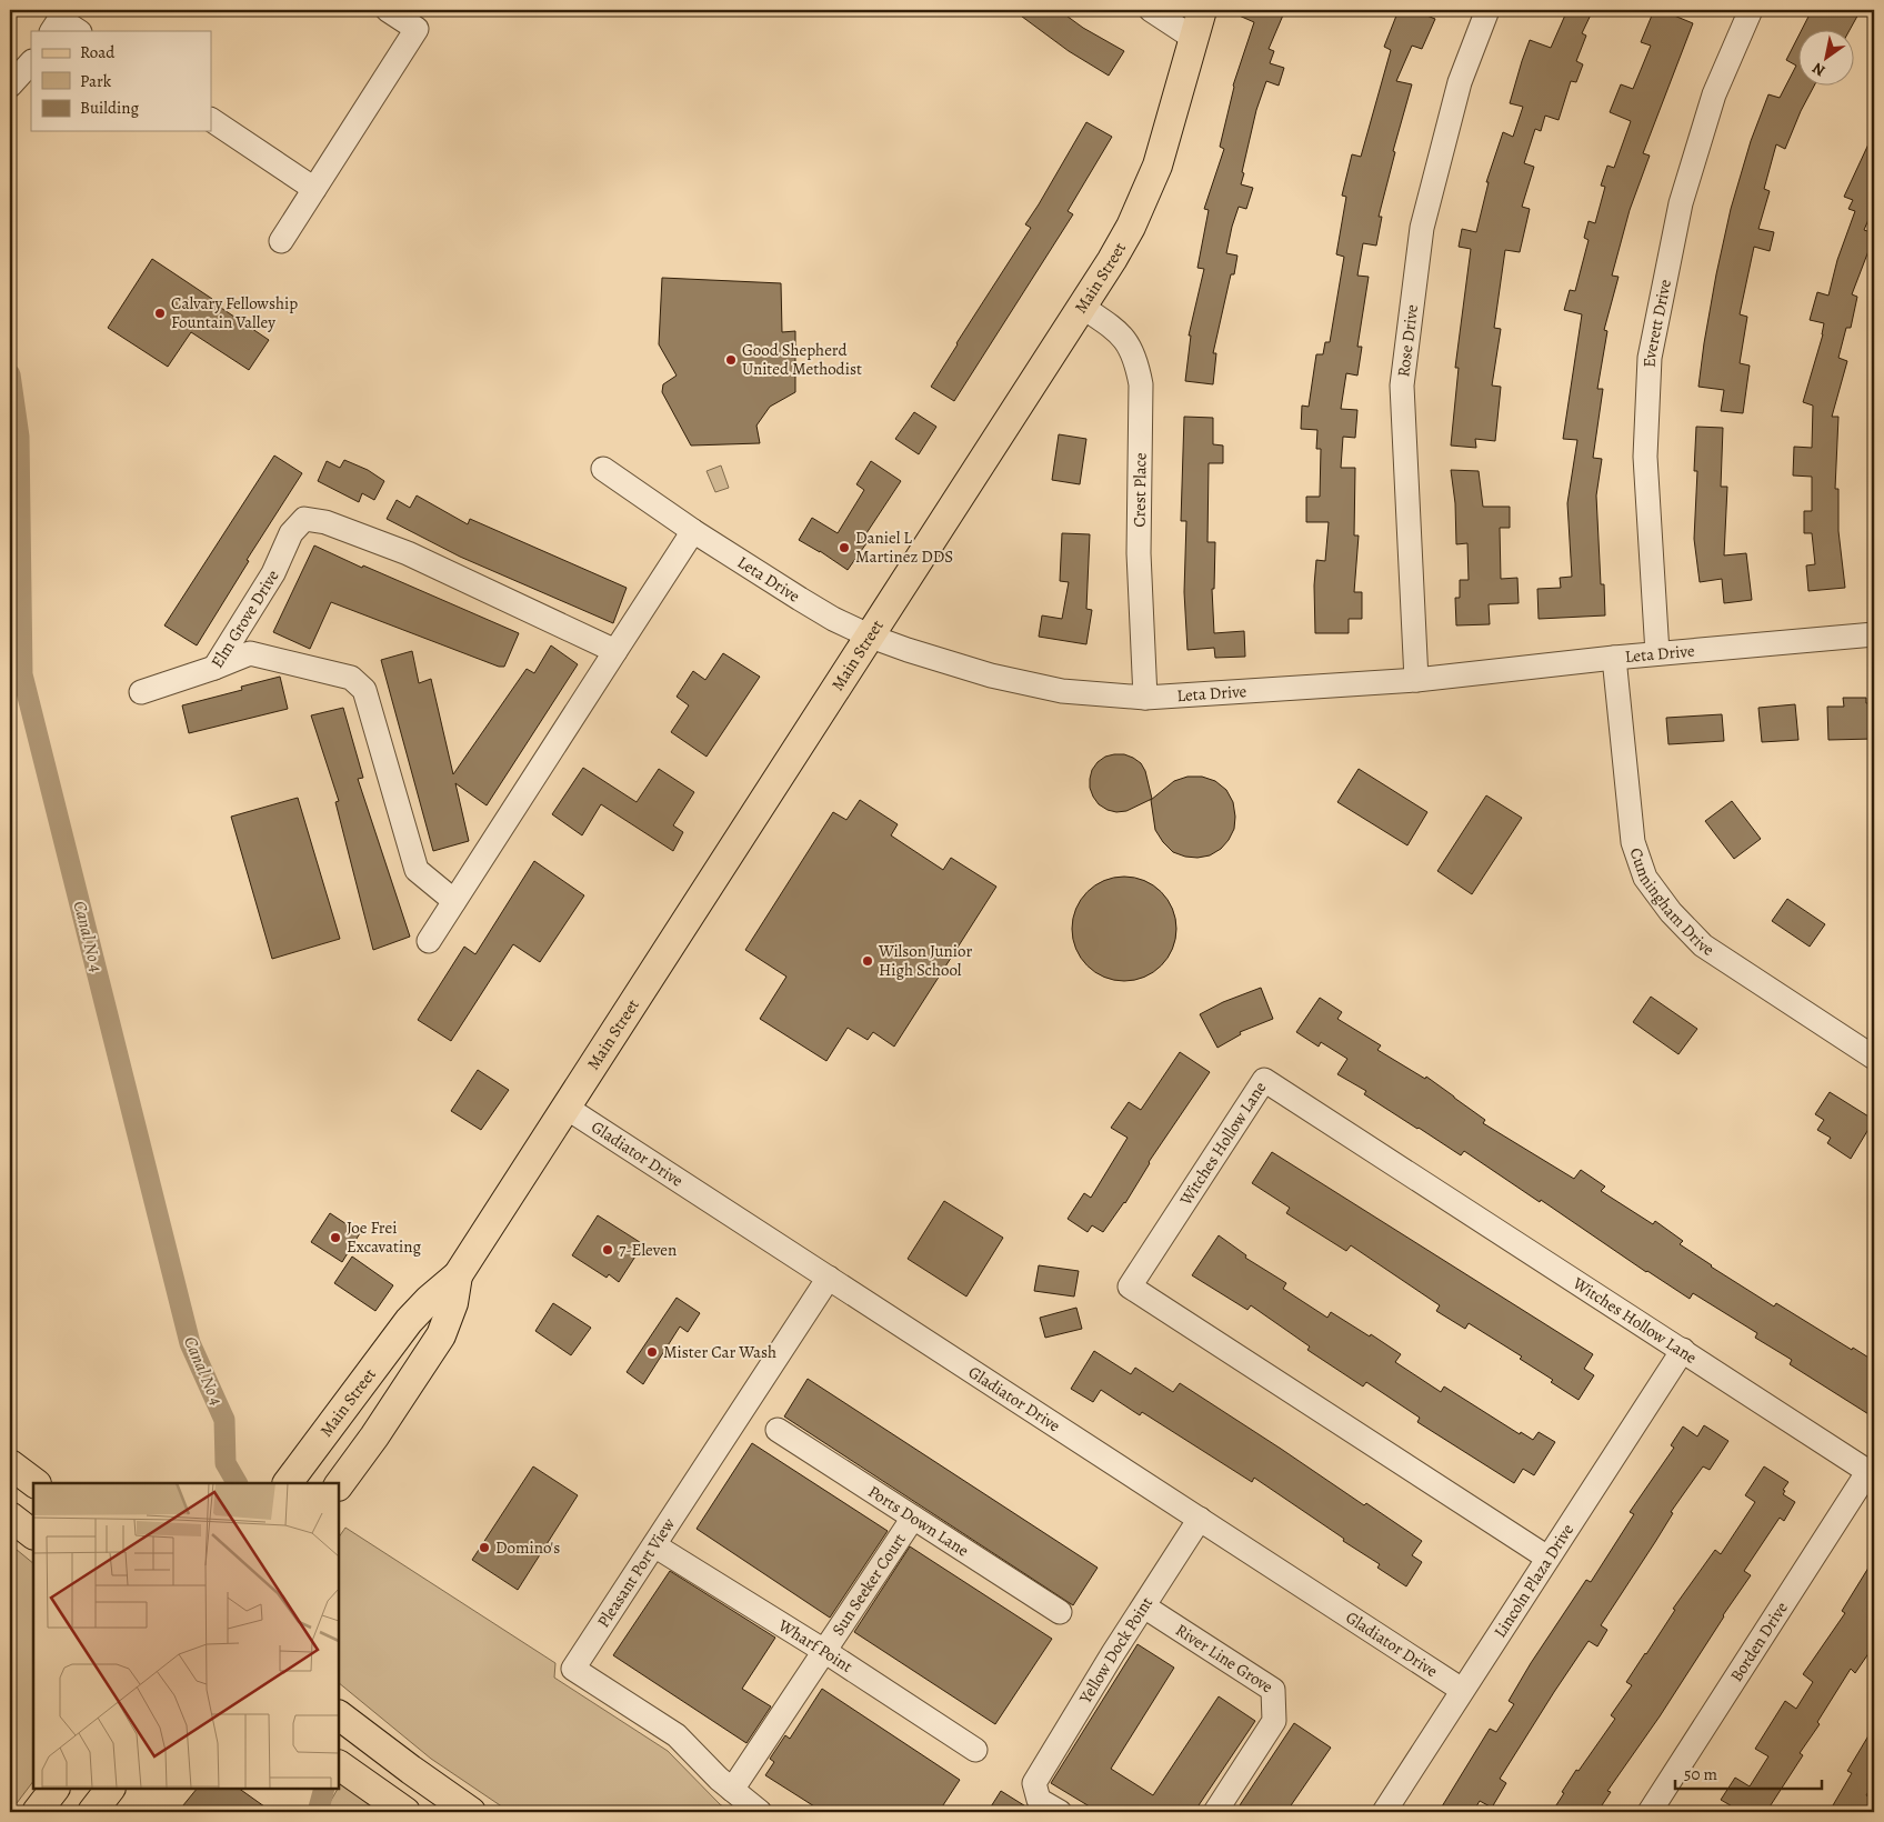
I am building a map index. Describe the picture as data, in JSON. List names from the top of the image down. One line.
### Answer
{"streets":{"main road":["Main Street"],"street":["Everett Drive","Rose Drive","Crest Place","Leta Drive","Elm Grove Drive","Cunningham Drive","Witches Hollow Lane","Gladiator Drive","Ports Down Lane","Pleasant Port View","Lincoln Plaza Drive","Sun Seeker Court","Borden Drive","Wharf Point","Yellow Dock Point","River Line Grove"]},"crossings":[["Main Street","Crest Place"],["Main Street","Leta Drive"],["Main Street","Gladiator Drive"],["Everett Drive","Leta Drive"],["Rose Drive","Leta Drive"],["Crest Place","Leta Drive"],["Leta Drive","Cunningham Drive"],["Witches Hollow Lane","Lincoln Plaza Drive"],["Witches Hollow Lane","Borden Drive"],["Gladiator Drive","Pleasant Port View"],["Gladiator Drive","Lincoln Plaza Drive"],["Gladiator Drive","Yellow Dock Point"],["Ports Down Lane","Sun Seeker Court"],["Pleasant Port View","Sun Seeker Court"],["Pleasant Port View","Wharf Point"],["Sun Seeker Court","Wharf Point"],["Yellow Dock Point","River Line Grove"]],"water":["Canal No 4"],"places":["Calvary Fellowship Fountain Valley","Good Shepherd United Methodist","Daniel L Martinez DDS","Wilson Junior High School","Joe Frei Excavating","7-Eleven","Mister Car Wash","Domino's"],"legend":["Road","Park","Building"],"scale_bar":"50 m","north":"bottom left"}
